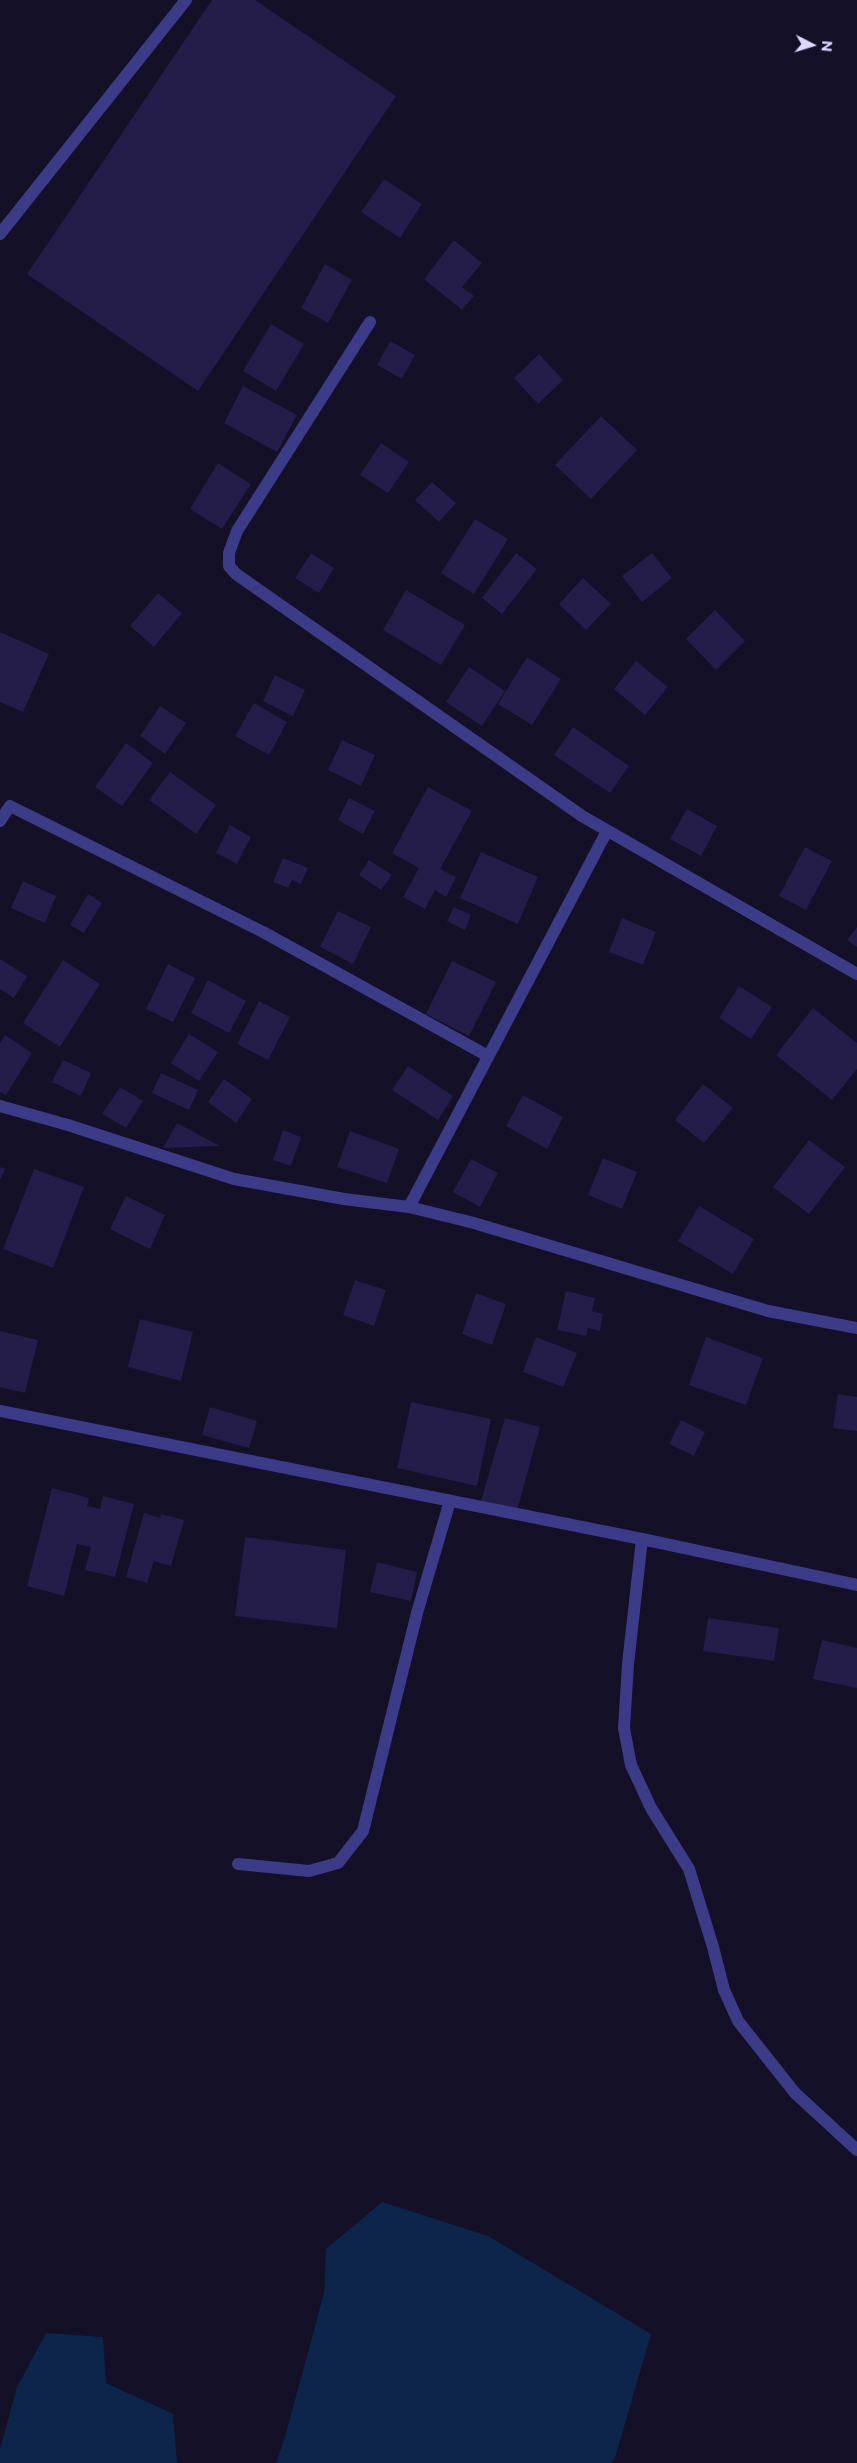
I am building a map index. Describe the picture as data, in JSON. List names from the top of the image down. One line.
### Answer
{"north":"right"}
